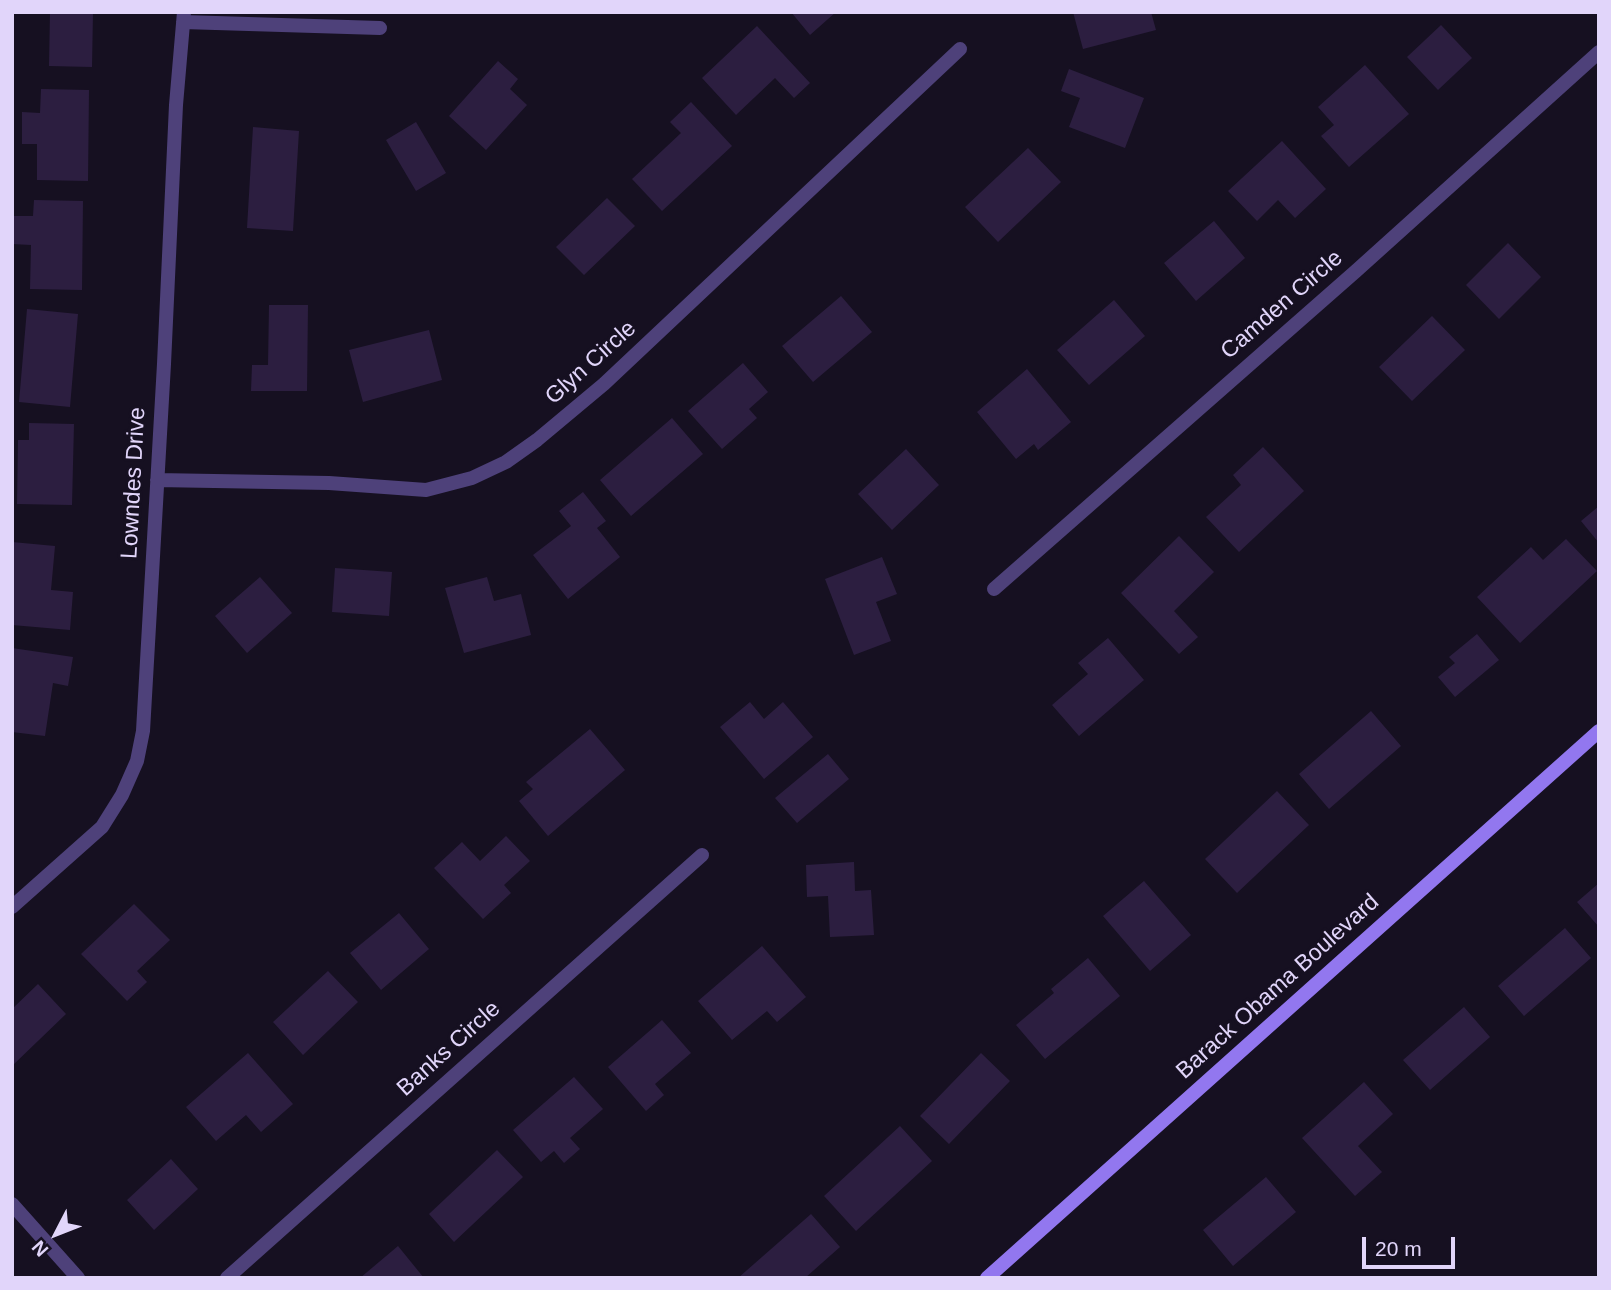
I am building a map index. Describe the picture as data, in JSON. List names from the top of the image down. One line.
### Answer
{"streets":{"main road":["Barack Obama Boulevard"],"street":["Camden Circle","Glyn Circle","Lowndes Drive","Banks Circle"]},"crossings":[["Glyn Circle","Lowndes Drive"]],"scale_bar":"20 m","north":"bottom left"}
